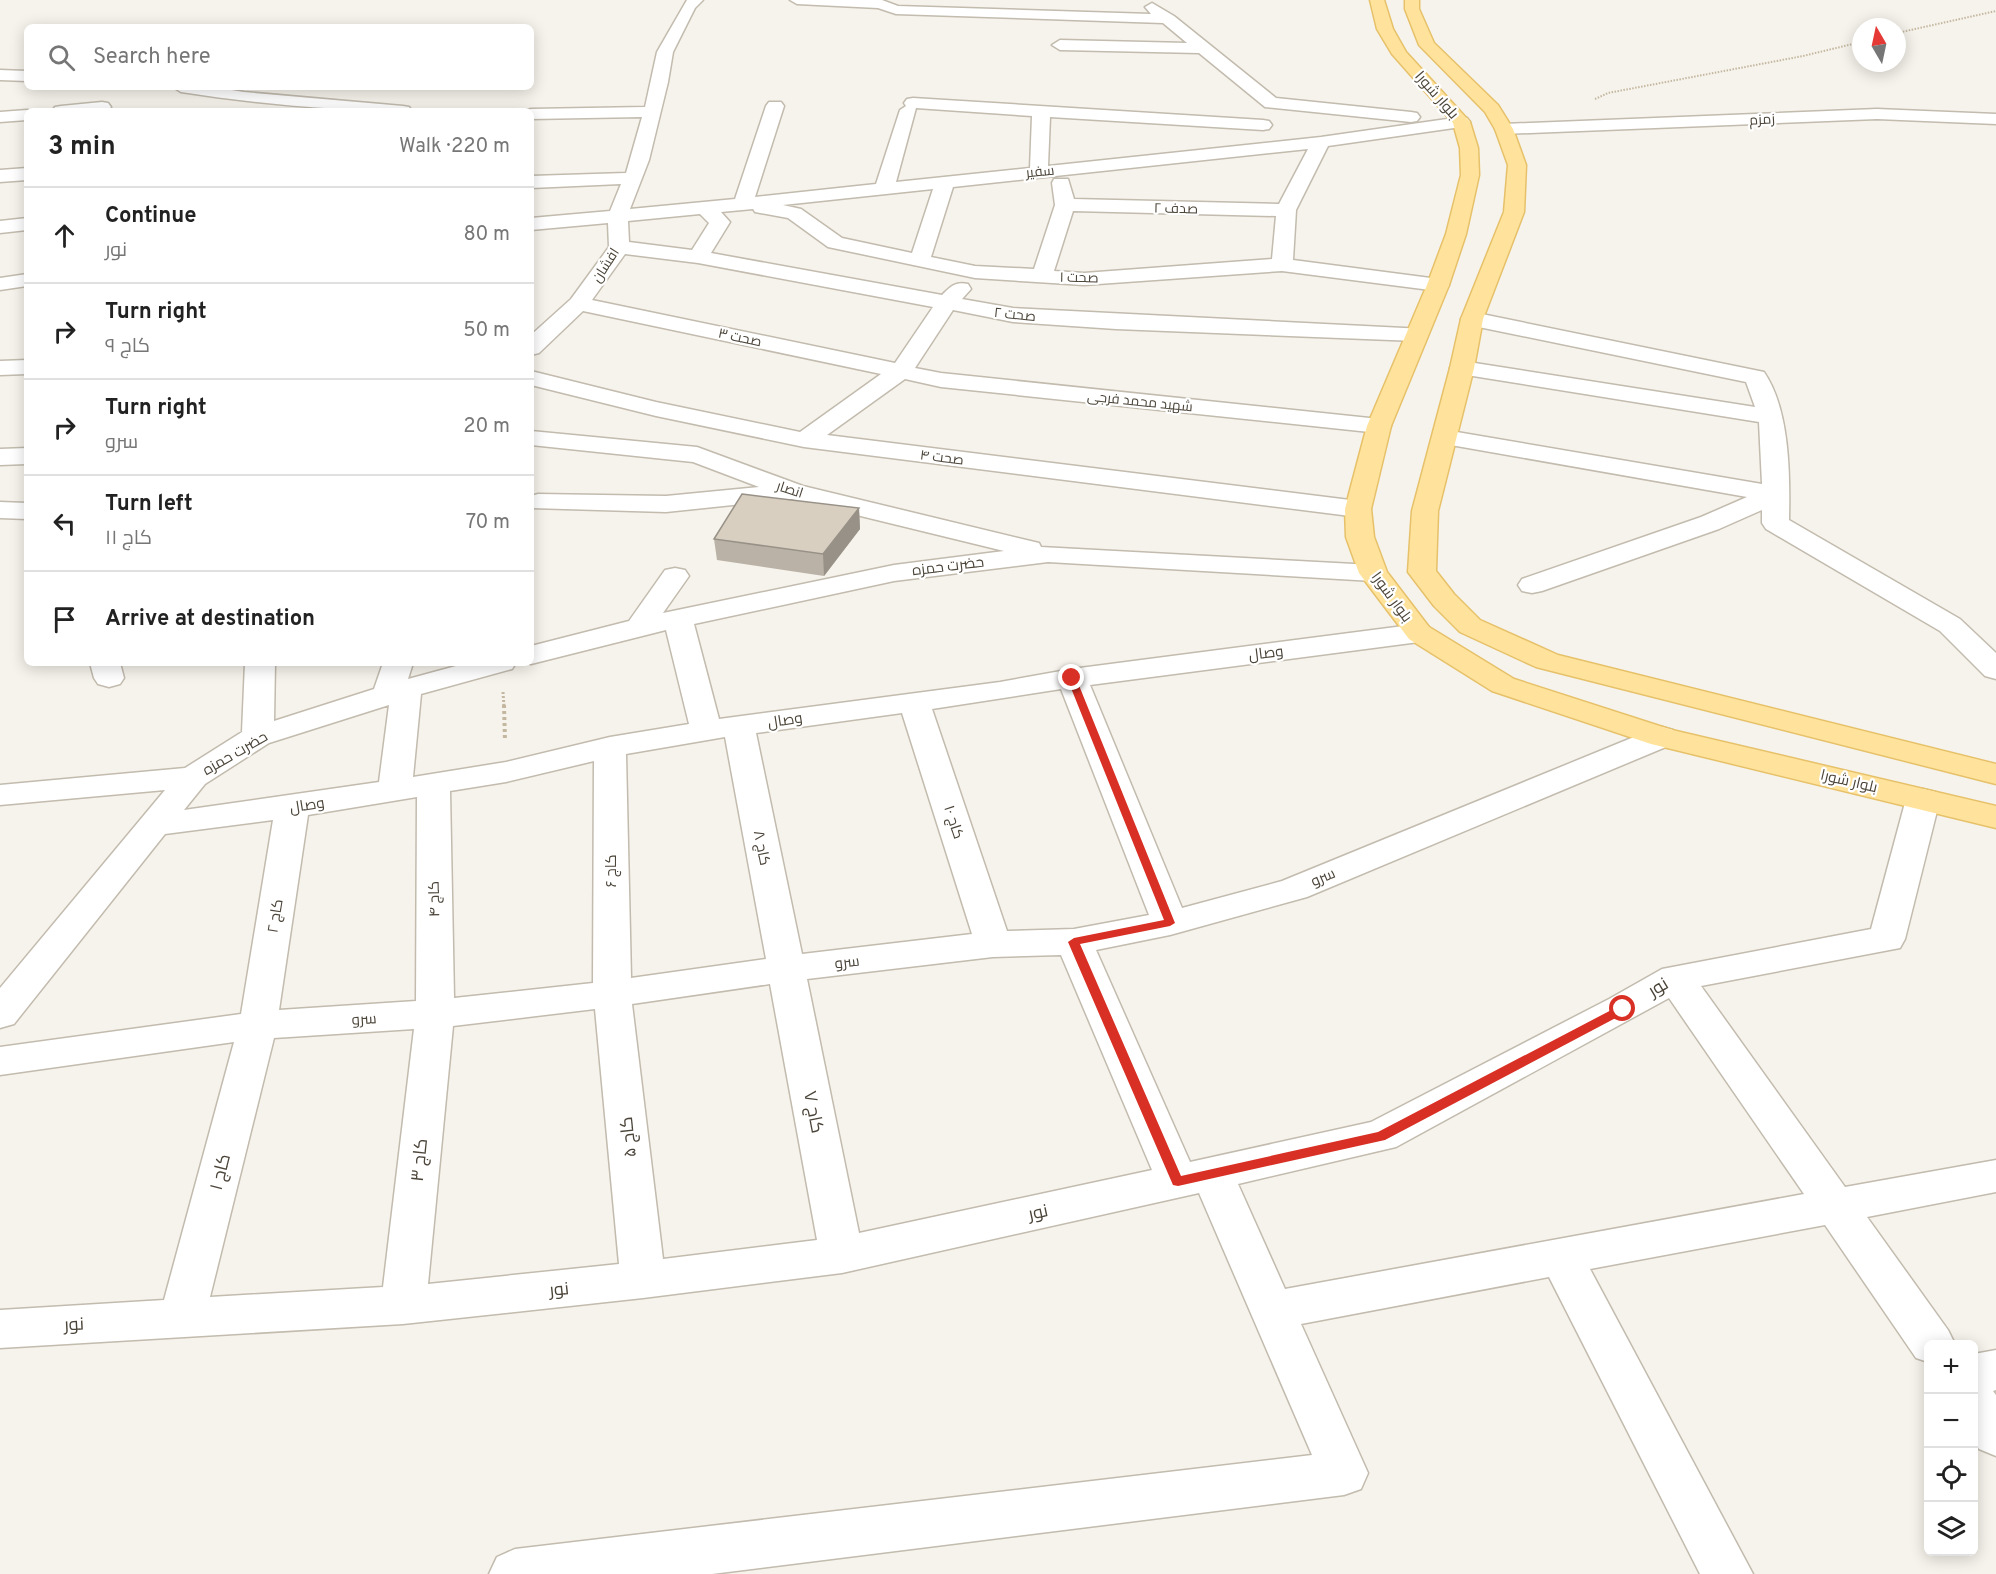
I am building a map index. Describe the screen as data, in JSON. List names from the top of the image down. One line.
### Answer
{"streets":{"main road":["بلوار شورا"],"street":["زمزم","سفیر","صدف ۲","افشان","صحت ۱","صحت ۲","صحت ۳","شهید محمد فرجی","صحت ۴","انصار","حضرت حمزه","وصال","کاج ۱۰","کاج ۸","کاج ۶","سرو","کاج ۴","کاج ۲","نور","کاج ۷","کاج ۵","کاج ۳","کاج ۱"]},"crossings":[["بلوار شورا","زمزم"],["بلوار شورا","سفیر"],["بلوار شورا","صحت ۱"],["بلوار شورا","صحت ۲"],["بلوار شورا","شهید محمد فرجی"],["بلوار شورا","صحت ۴"],["بلوار شورا","حضرت حمزه"],["بلوار شورا","وصال"],["بلوار شورا","سرو"],["بلوار شورا","نور"],["سفیر","افشان"],["سفیر","صحت ۱"],["افشان","صحت ۲"],["افشان","صحت ۳"],["صحت ۳","شهید محمد فرجی"],["انصار","حضرت حمزه"],["حضرت حمزه","وصال"],["وصال","کاج ۱۰"],["وصال","کاج ۸"],["وصال","کاج ۶"],["وصال","کاج ۴"],["وصال","کاج ۲"],["کاج ۱۰","سرو"],["کاج ۸","سرو"],["کاج ۸","کاج ۷"],["کاج ۶","سرو"],["کاج ۶","کاج ۵"],["سرو","کاج ۴"],["سرو","کاج ۲"],["سرو","کاج ۷"],["سرو","کاج ۵"],["سرو","کاج ۳"],["سرو","کاج ۱"],["کاج ۴","کاج ۳"],["کاج ۲","کاج ۱"],["نور","کاج ۷"],["نور","کاج ۵"],["نور","کاج ۳"],["نور","کاج ۱"]],"north":"top","page":{"search":"Search here","heading":["3 min","Walk · 220 m"],"list":[["Continue","نور","80 m"],["Turn right","کاج ۹","50 m"],["Turn right","سرو","20 m"],["Turn left","کاج ۱۱","70 m"],"Arrive at destination"],"map_buttons":["+","−"]}}
